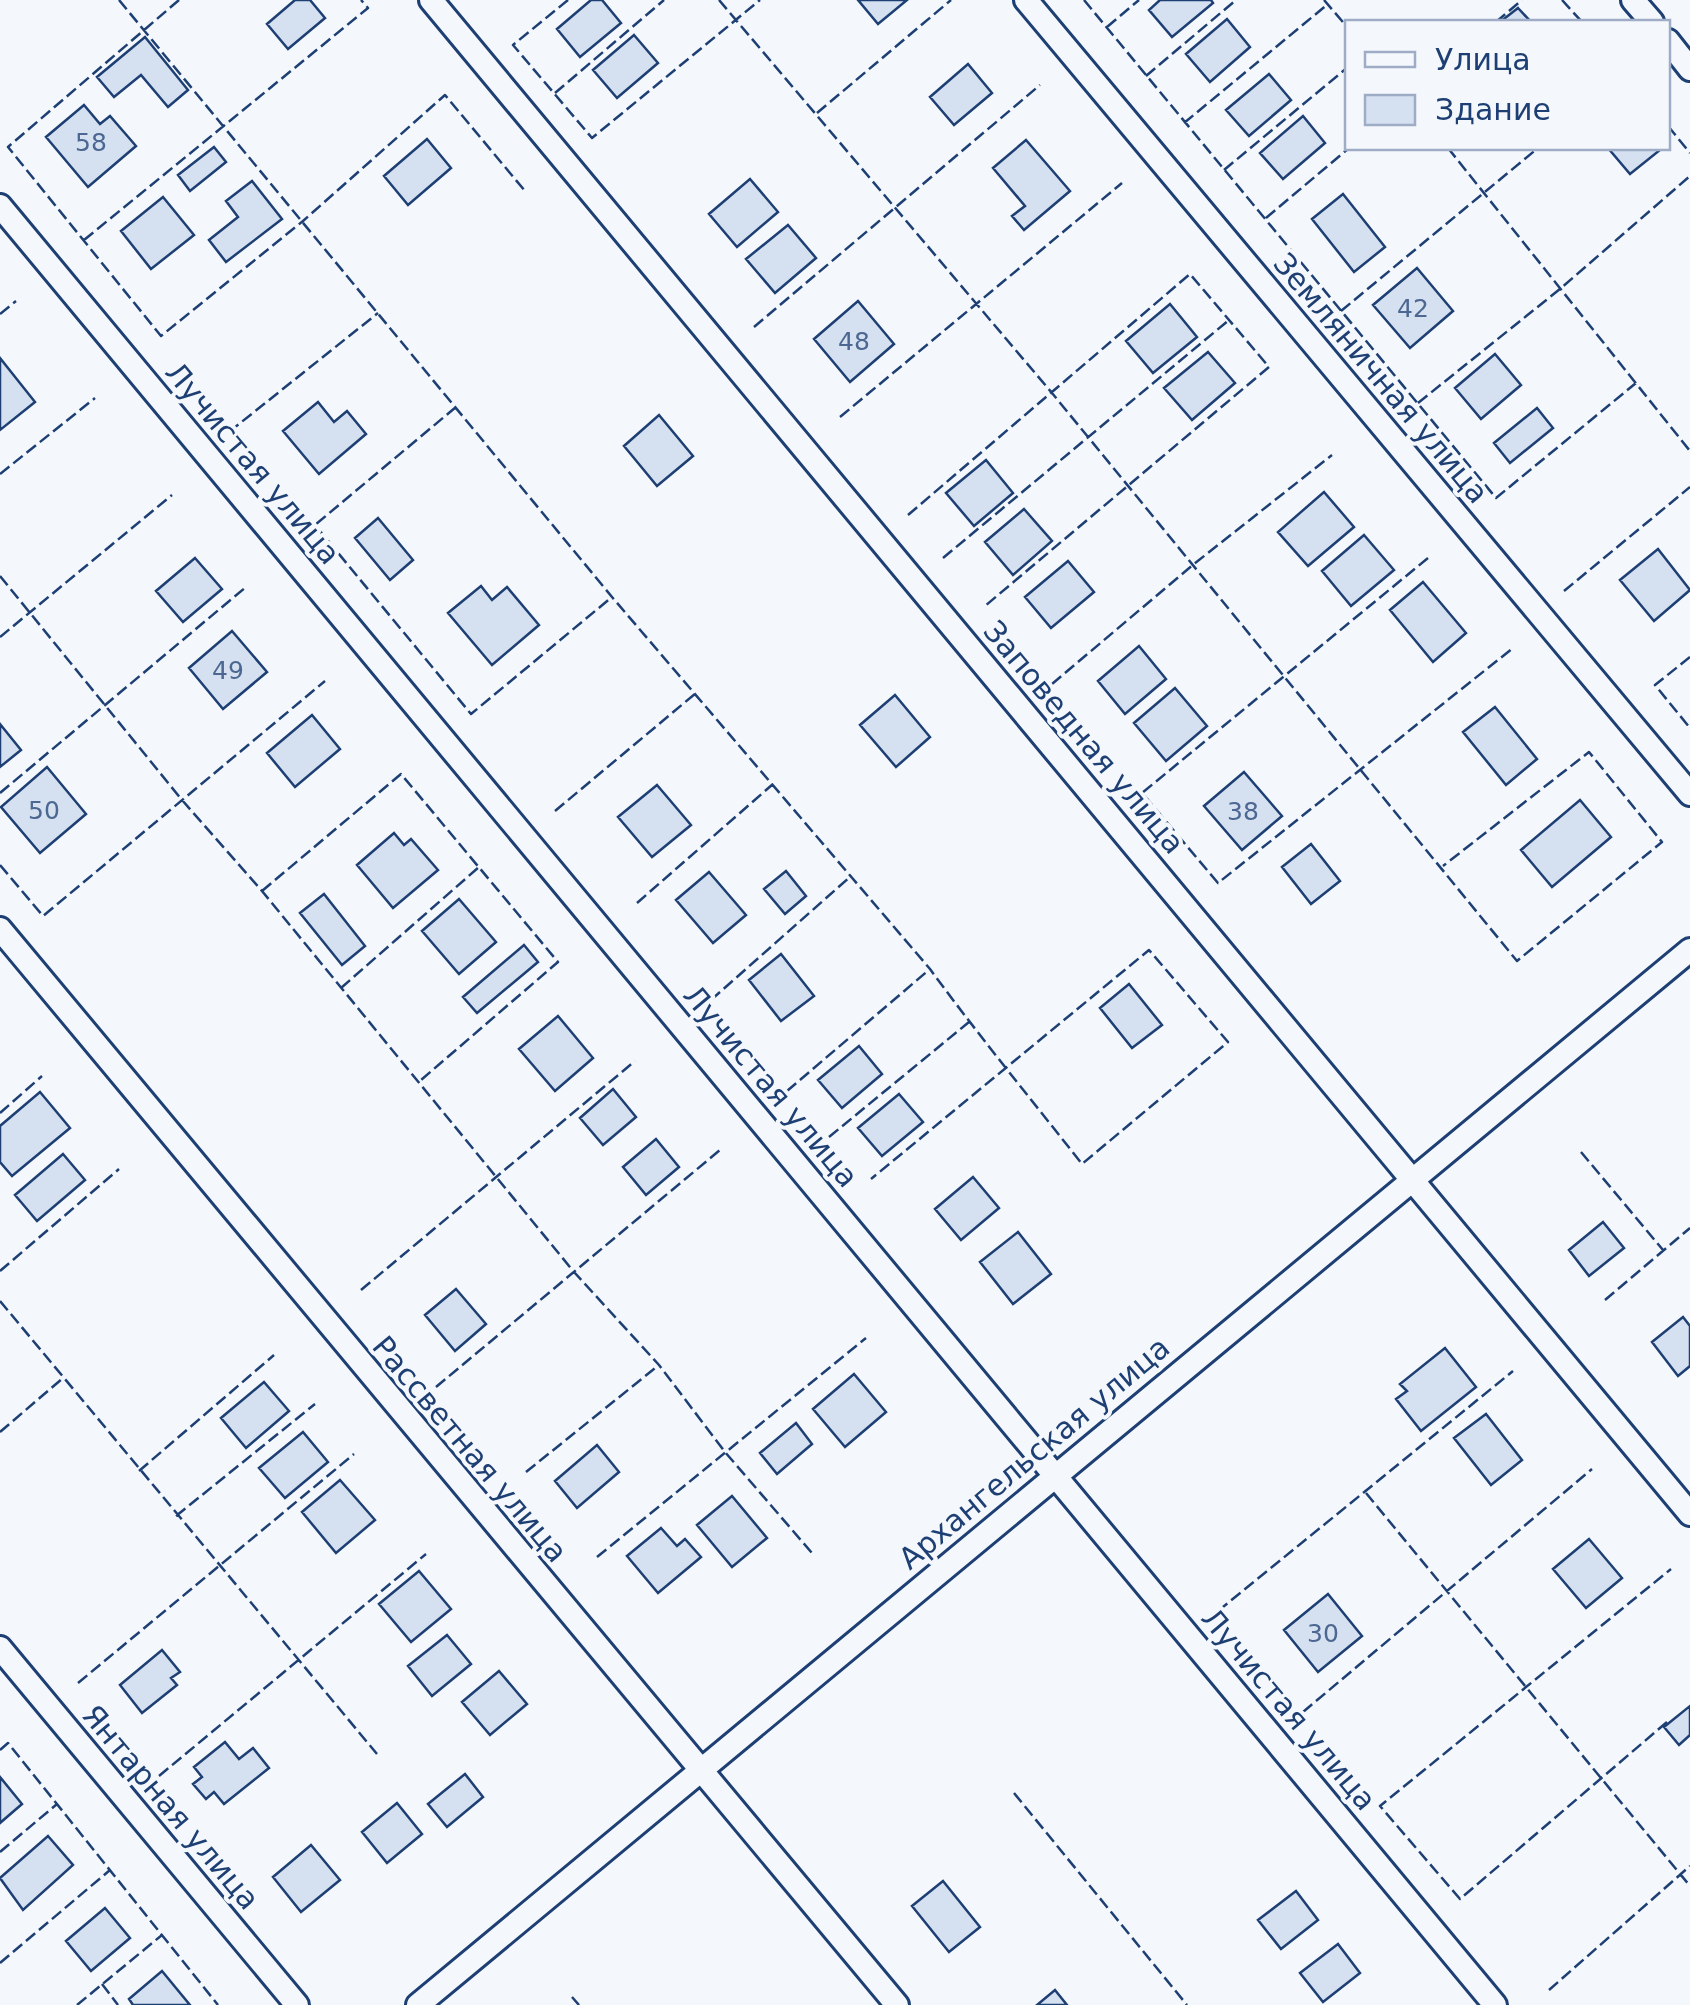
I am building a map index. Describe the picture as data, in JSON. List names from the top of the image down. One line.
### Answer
{"streets":{"street":["Земляничная улица","Лучистая улица","Заповедная улица","Рассветная улица","Архангельская улица","Янтарная улица"]},"crossings":[["Лучистая улица","Архангельская улица"],["Заповедная улица","Архангельская улица"],["Рассветная улица","Архангельская улица"]],"house_numbers":["58","42","48","49","50","38","30"],"legend":["Улица","Здание"]}
